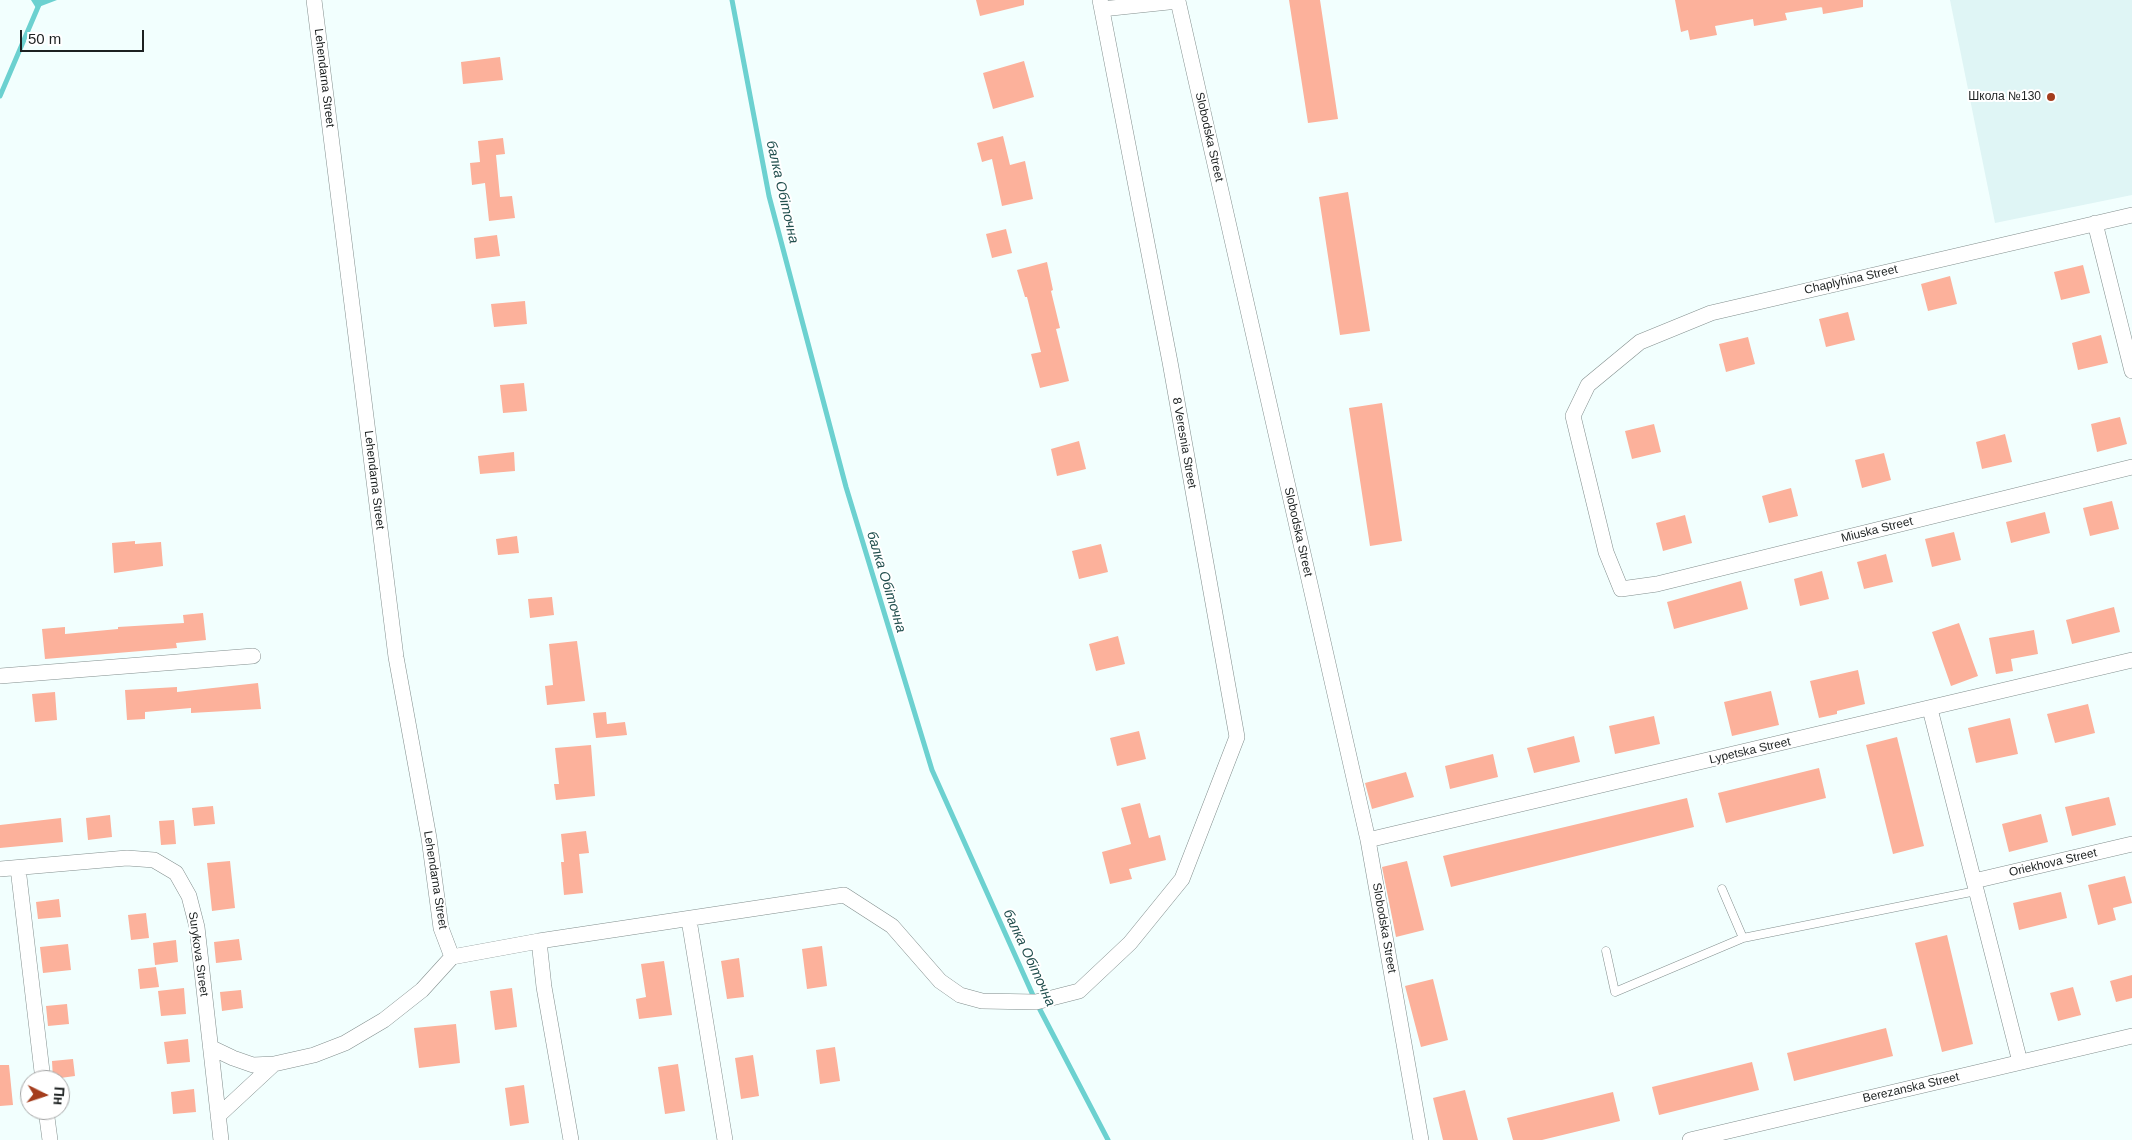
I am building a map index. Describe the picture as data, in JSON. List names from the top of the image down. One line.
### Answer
{"streets":{"street":["Lehendarna Street","Slobodska Street","Chaplyhina Street","8 Veresnia Street","Miuska Street","Lypetska Street","Oriekhova Street","Surykova Street","Berezanska Street"]},"crossings":[["Slobodska Street","8 Veresnia Street"],["Slobodska Street","Lypetska Street"],["Chaplyhina Street","Miuska Street"]],"water":["балка Обіточна"],"places":["Школа №130"],"scale_bar":"50 m","north":"right"}
